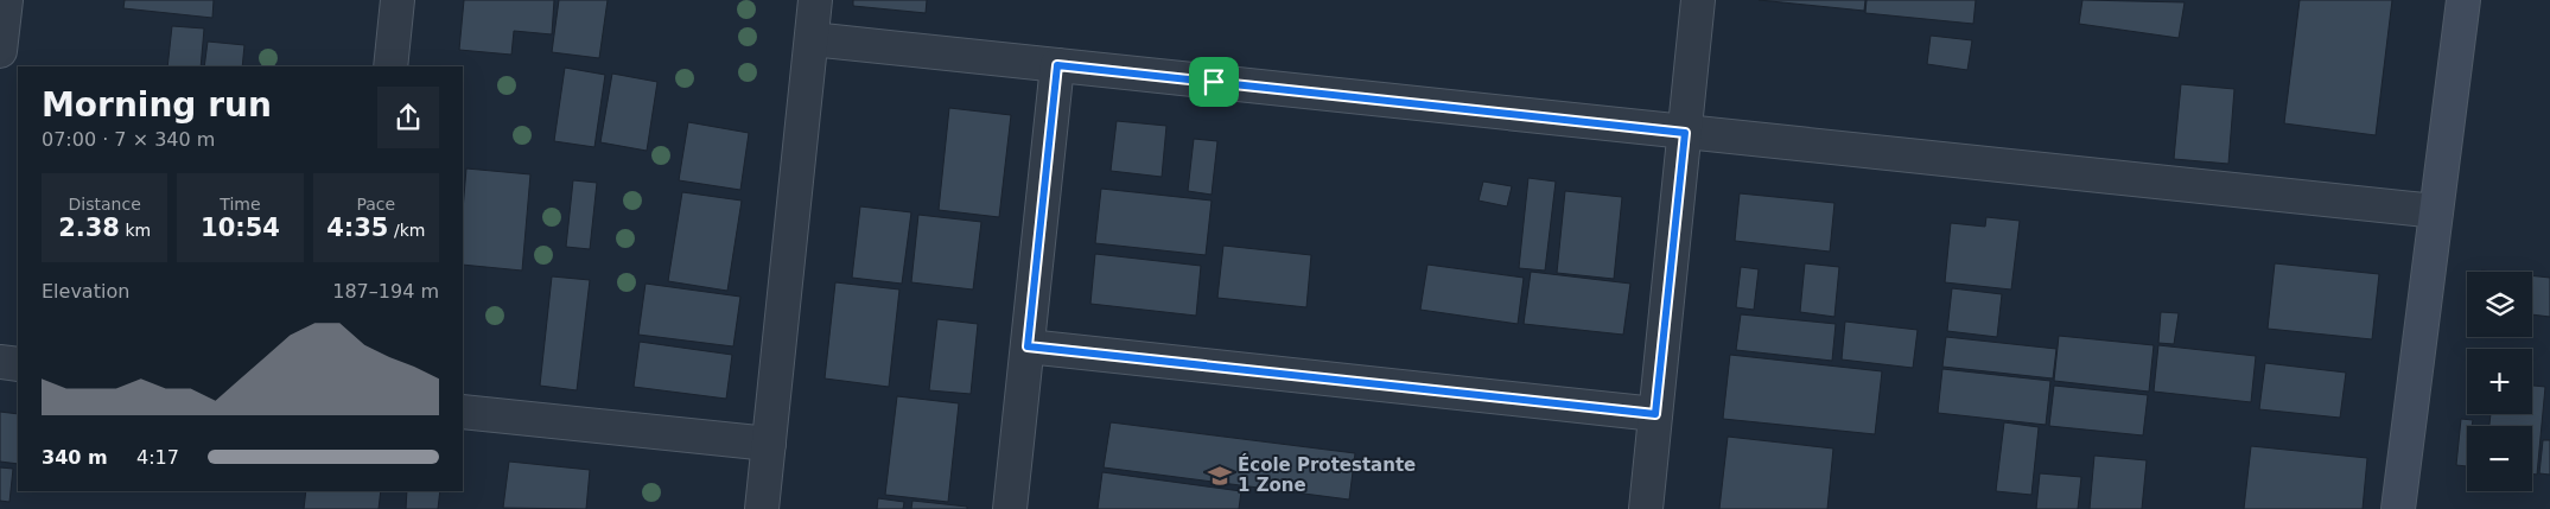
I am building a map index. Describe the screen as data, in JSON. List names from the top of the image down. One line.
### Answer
{"places":{"school or university":["École Protestante 1 Zone"]},"page":{"heading":["Morning run","07:00 · 7 × 340 m"],"stats":[["Distance","2.38 km"],["Time","10:54"],["Pace","4:35 /km"]],"chart":["Elevation","187–194 m"],"map_buttons":["+","−"],"list":[{"name":"340 m","note":"4:17"}]}}
